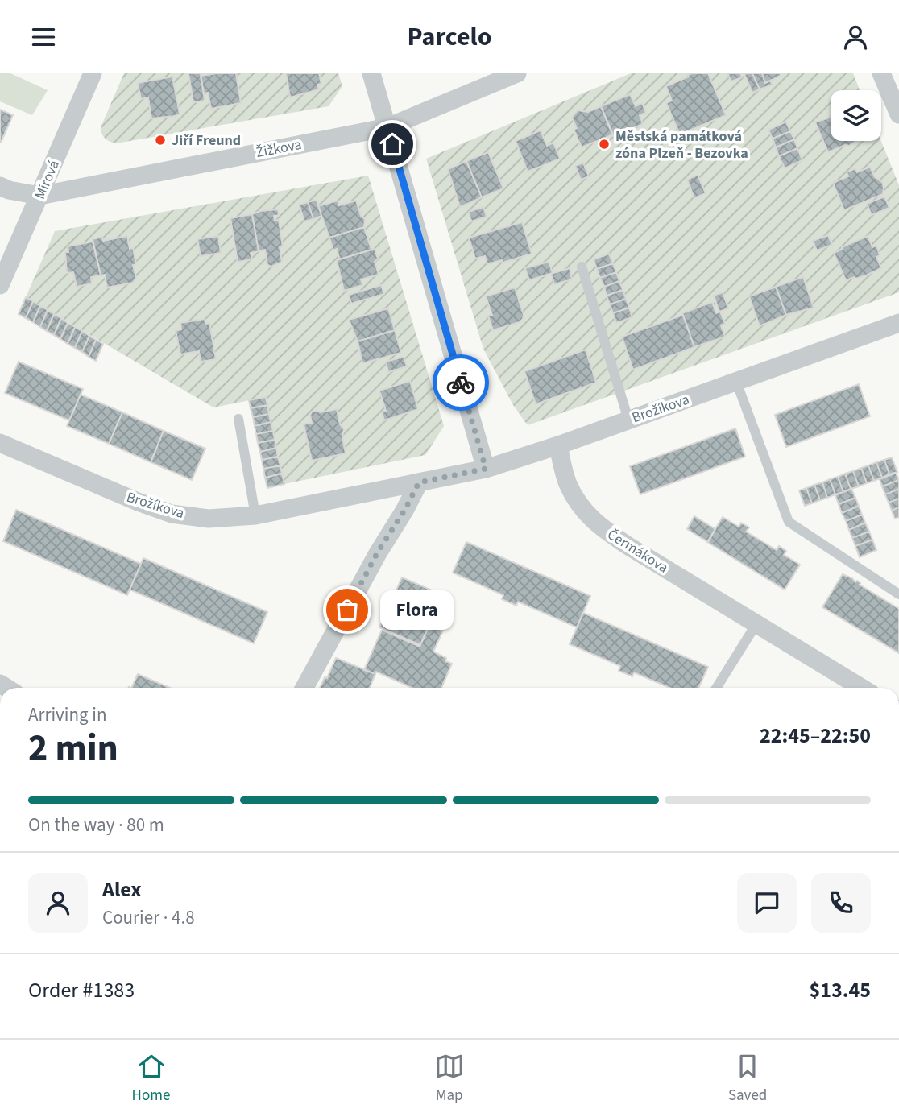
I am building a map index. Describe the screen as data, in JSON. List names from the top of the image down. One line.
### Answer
{"streets":{"street":["Žižkova","Mírová","Brožíkova","Čermákova"]},"crossings":[["Žižkova","Mírová"],["Brožíkova","Čermákova"]],"places":["Jiří Freund","Městská památková zóna Plzeň - Bezovka","Flora"],"page":{"header":"Parcelo","bubble":"Flora","heading":["2 min","Arriving in","22:45–22:50"],"panel":["Alex","Courier · 4.8","Order #1383","$13.45"],"bar":"On the way · 80 m","tabs":["Home","Map","Saved"]}}
